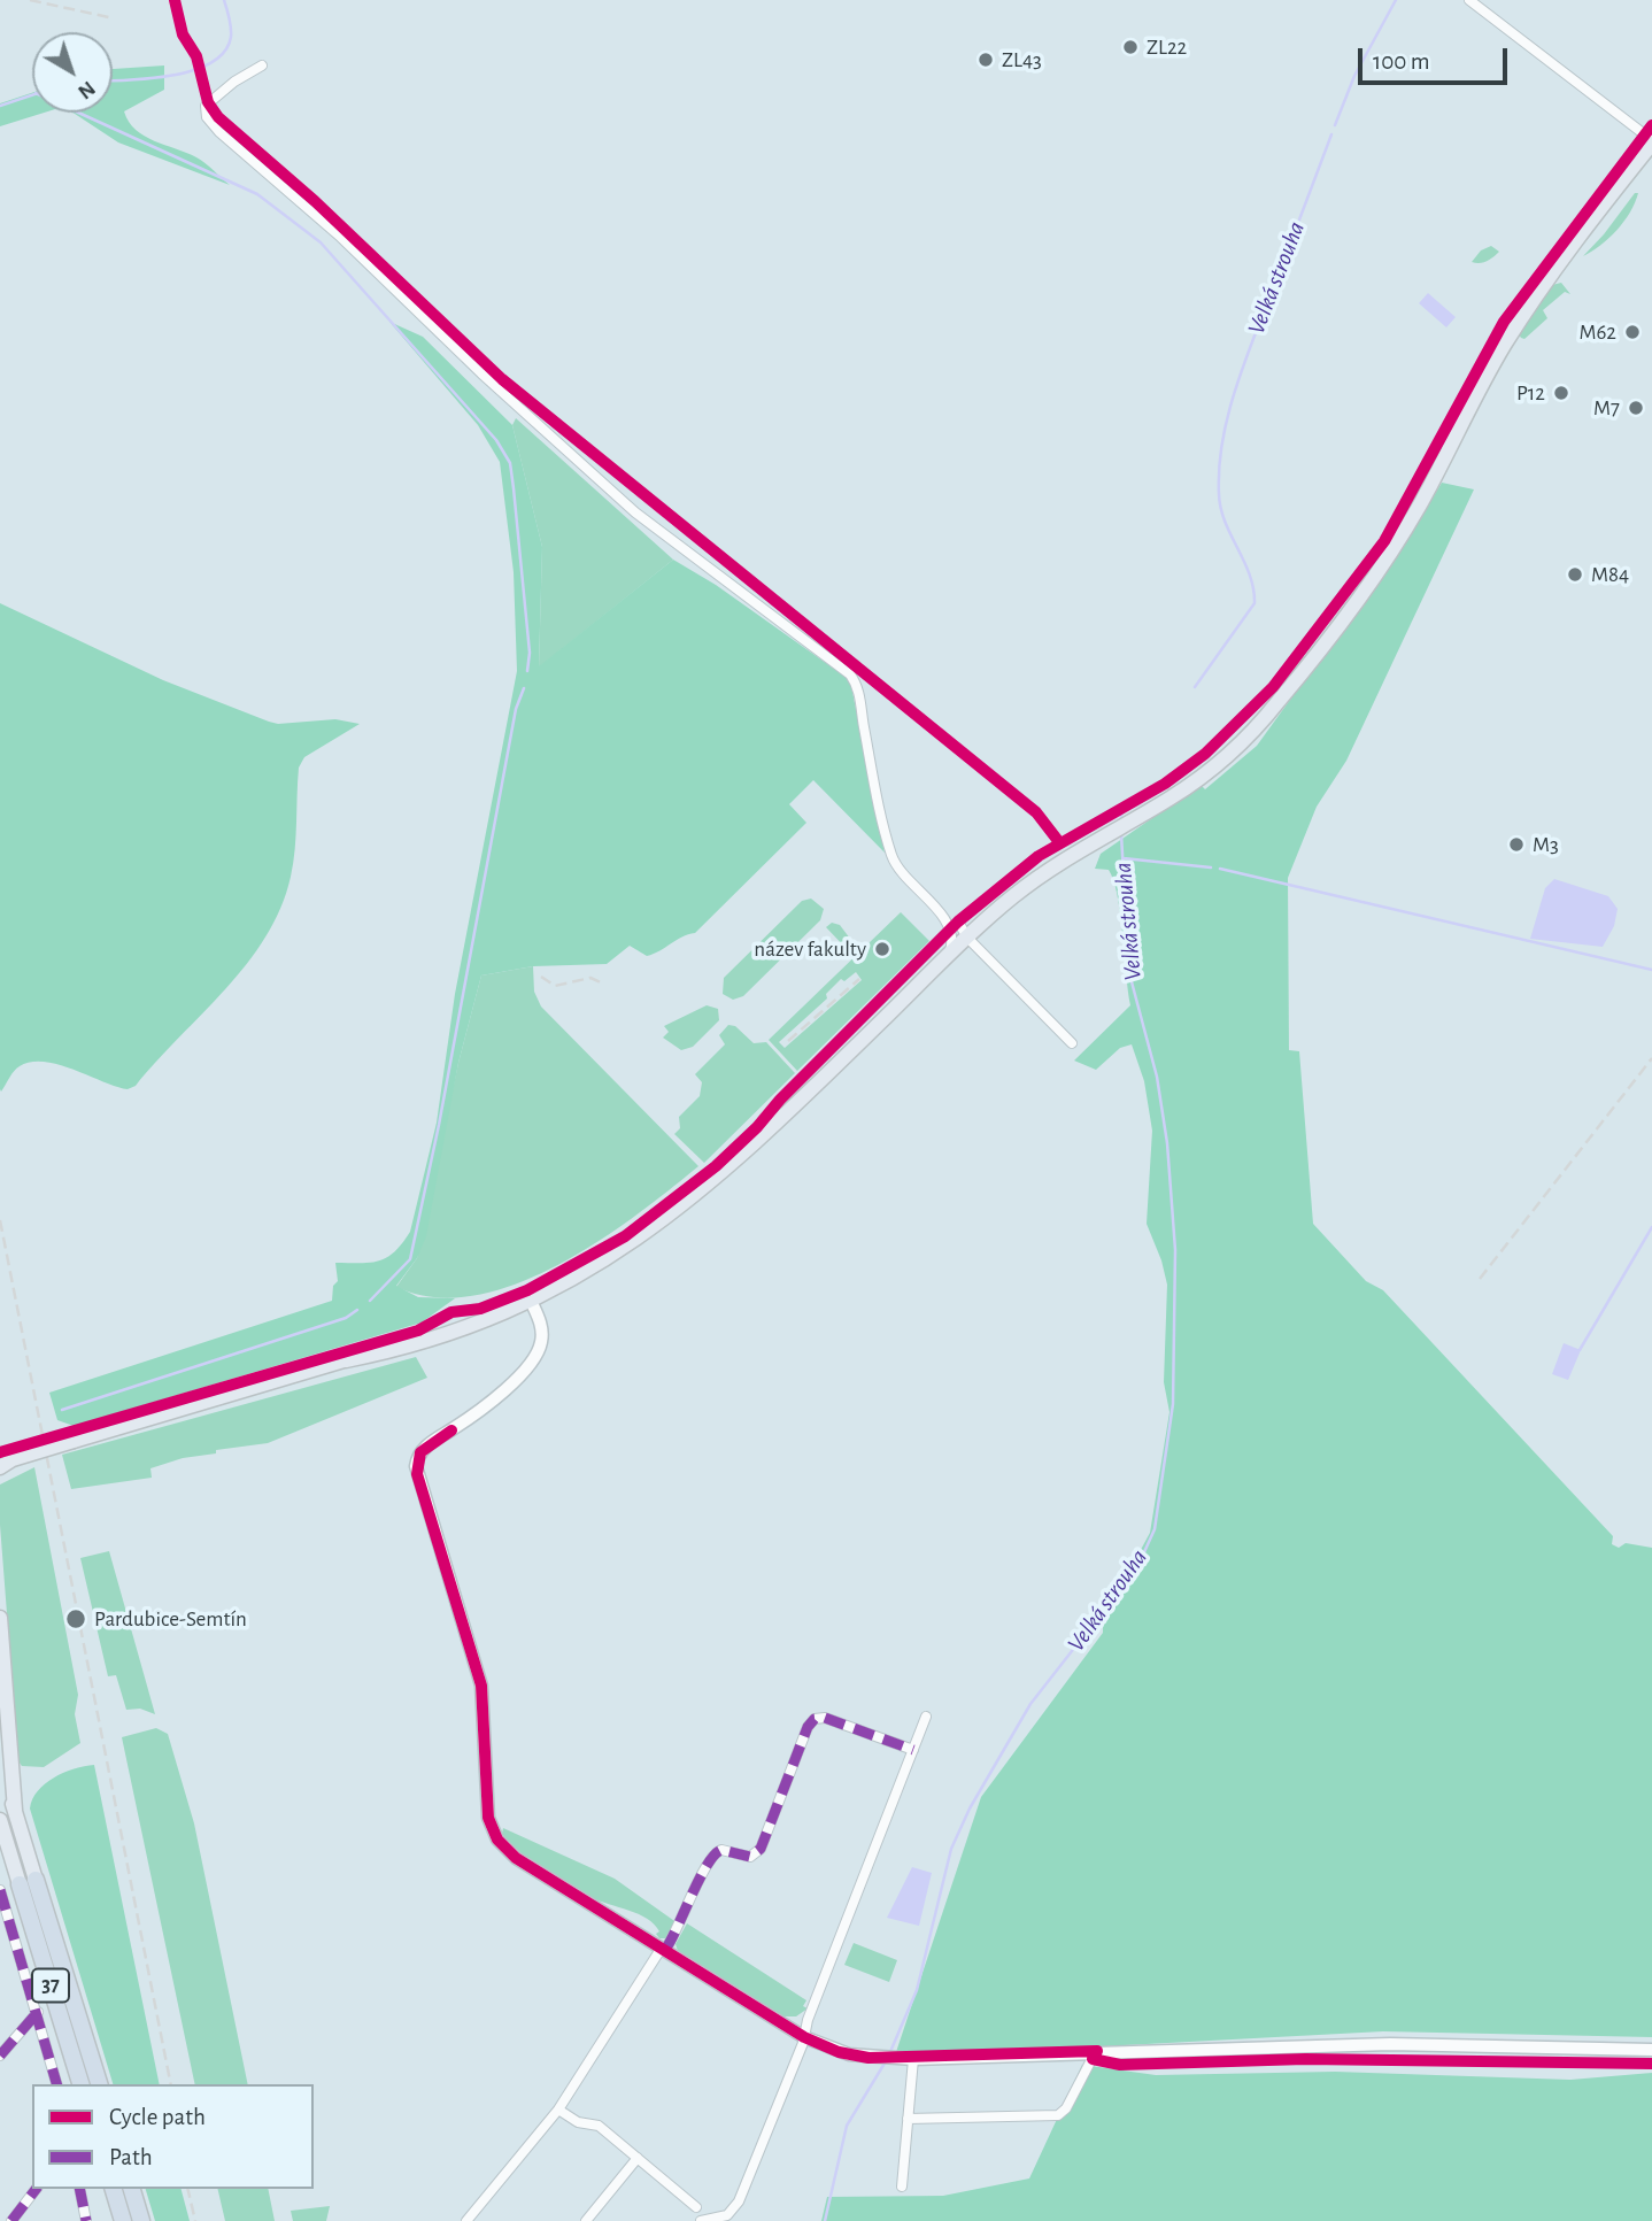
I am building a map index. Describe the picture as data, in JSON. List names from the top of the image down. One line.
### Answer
{"streets":{"highway":["37"]},"water":["Velká strouha"],"places":["ZL22","ZL43","M62","P12","M7","M84","M3","název fakulty","Pardubice-Semtín"],"legend":["Cycle path","Path"],"scale_bar":"100 m","north":"bottom right"}
